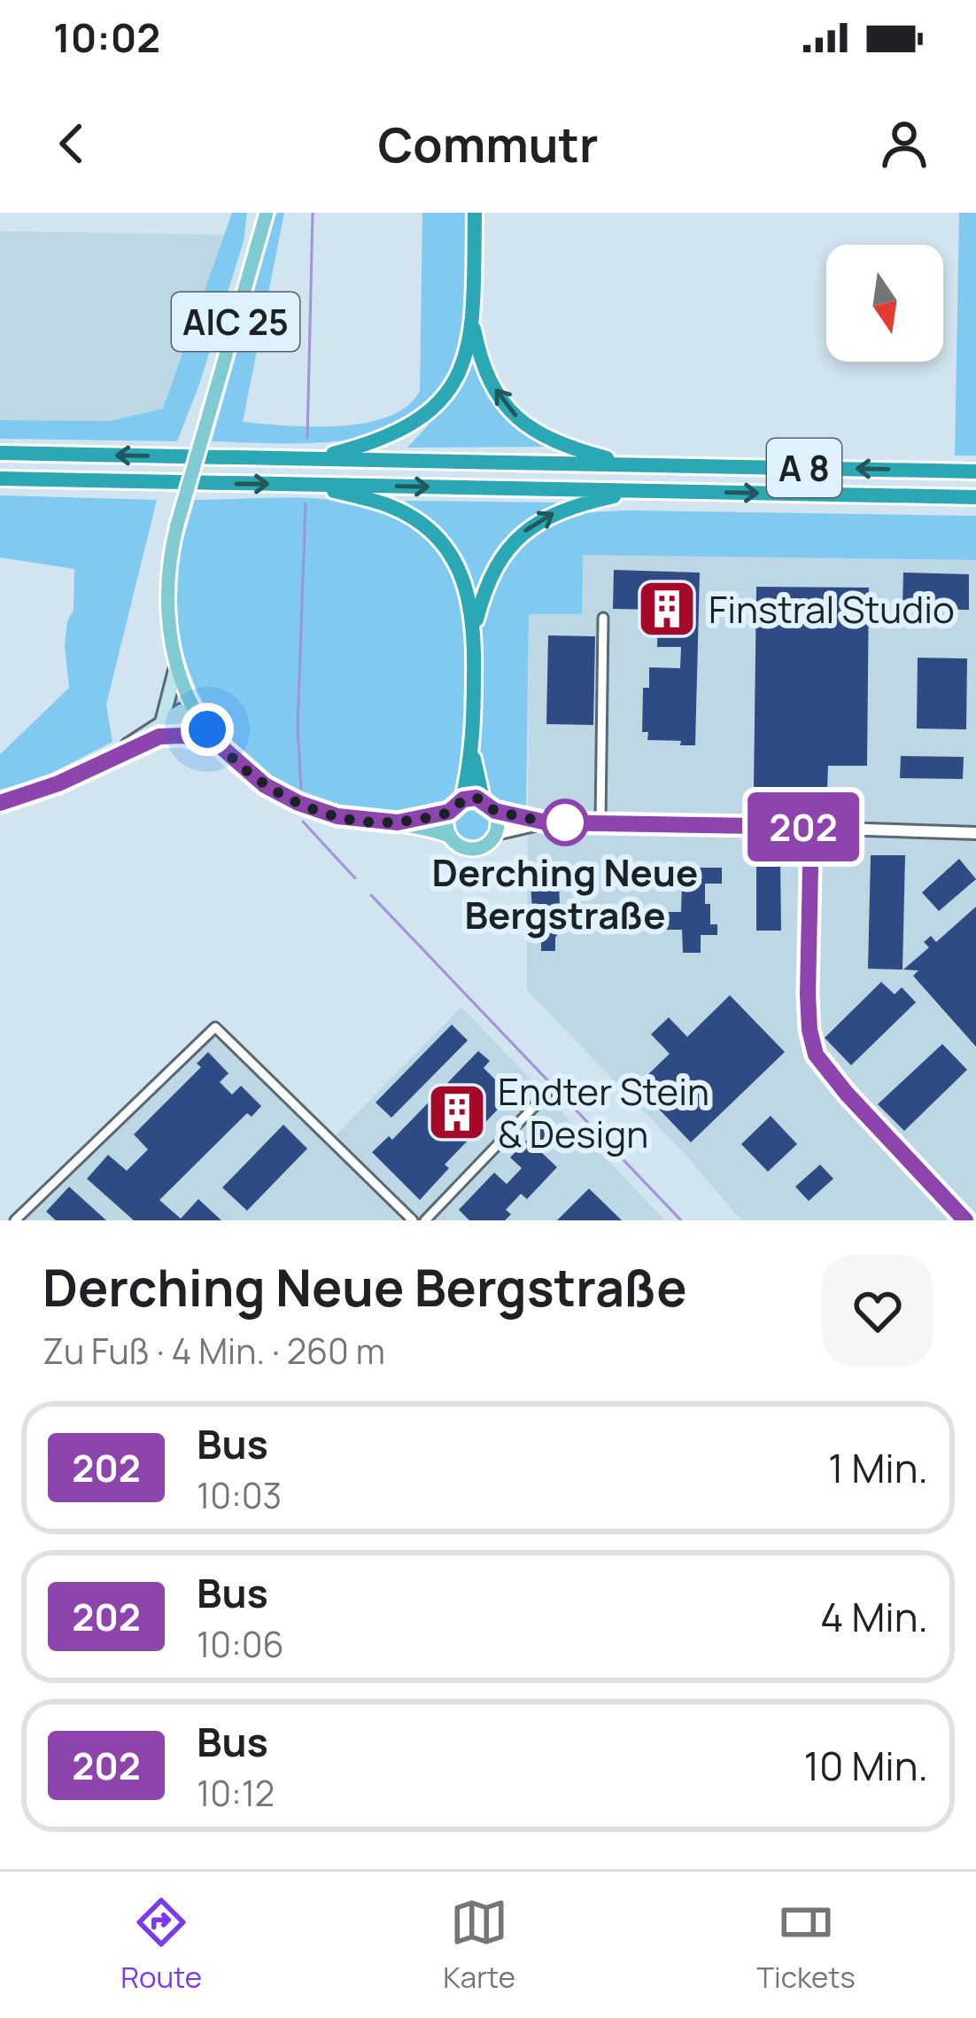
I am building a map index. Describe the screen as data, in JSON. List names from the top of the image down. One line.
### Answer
{"streets":{"highway":["A 8"],"main road":["AIC 25"]},"places":{"building":["Finstral Studio","Endter Stein & Design"],"other":["Derching Neue Bergstraße"]},"lines":["bus line 202"],"north":"bottom","page":{"status":"10:02","header":"Commutr","on_map":"202","heading":["Derching Neue Bergstraße","Zu Fuß · 4 Min. · 260 m"],"list":[{"mark":"202","name":"Bus","note":"10:03","value":"1 Min."},{"mark":"202","name":"Bus","note":"10:06","value":"4 Min."},{"mark":"202","name":"Bus","note":"10:12","value":"10 Min."}],"tabs":["Route","Karte","Tickets"]}}
